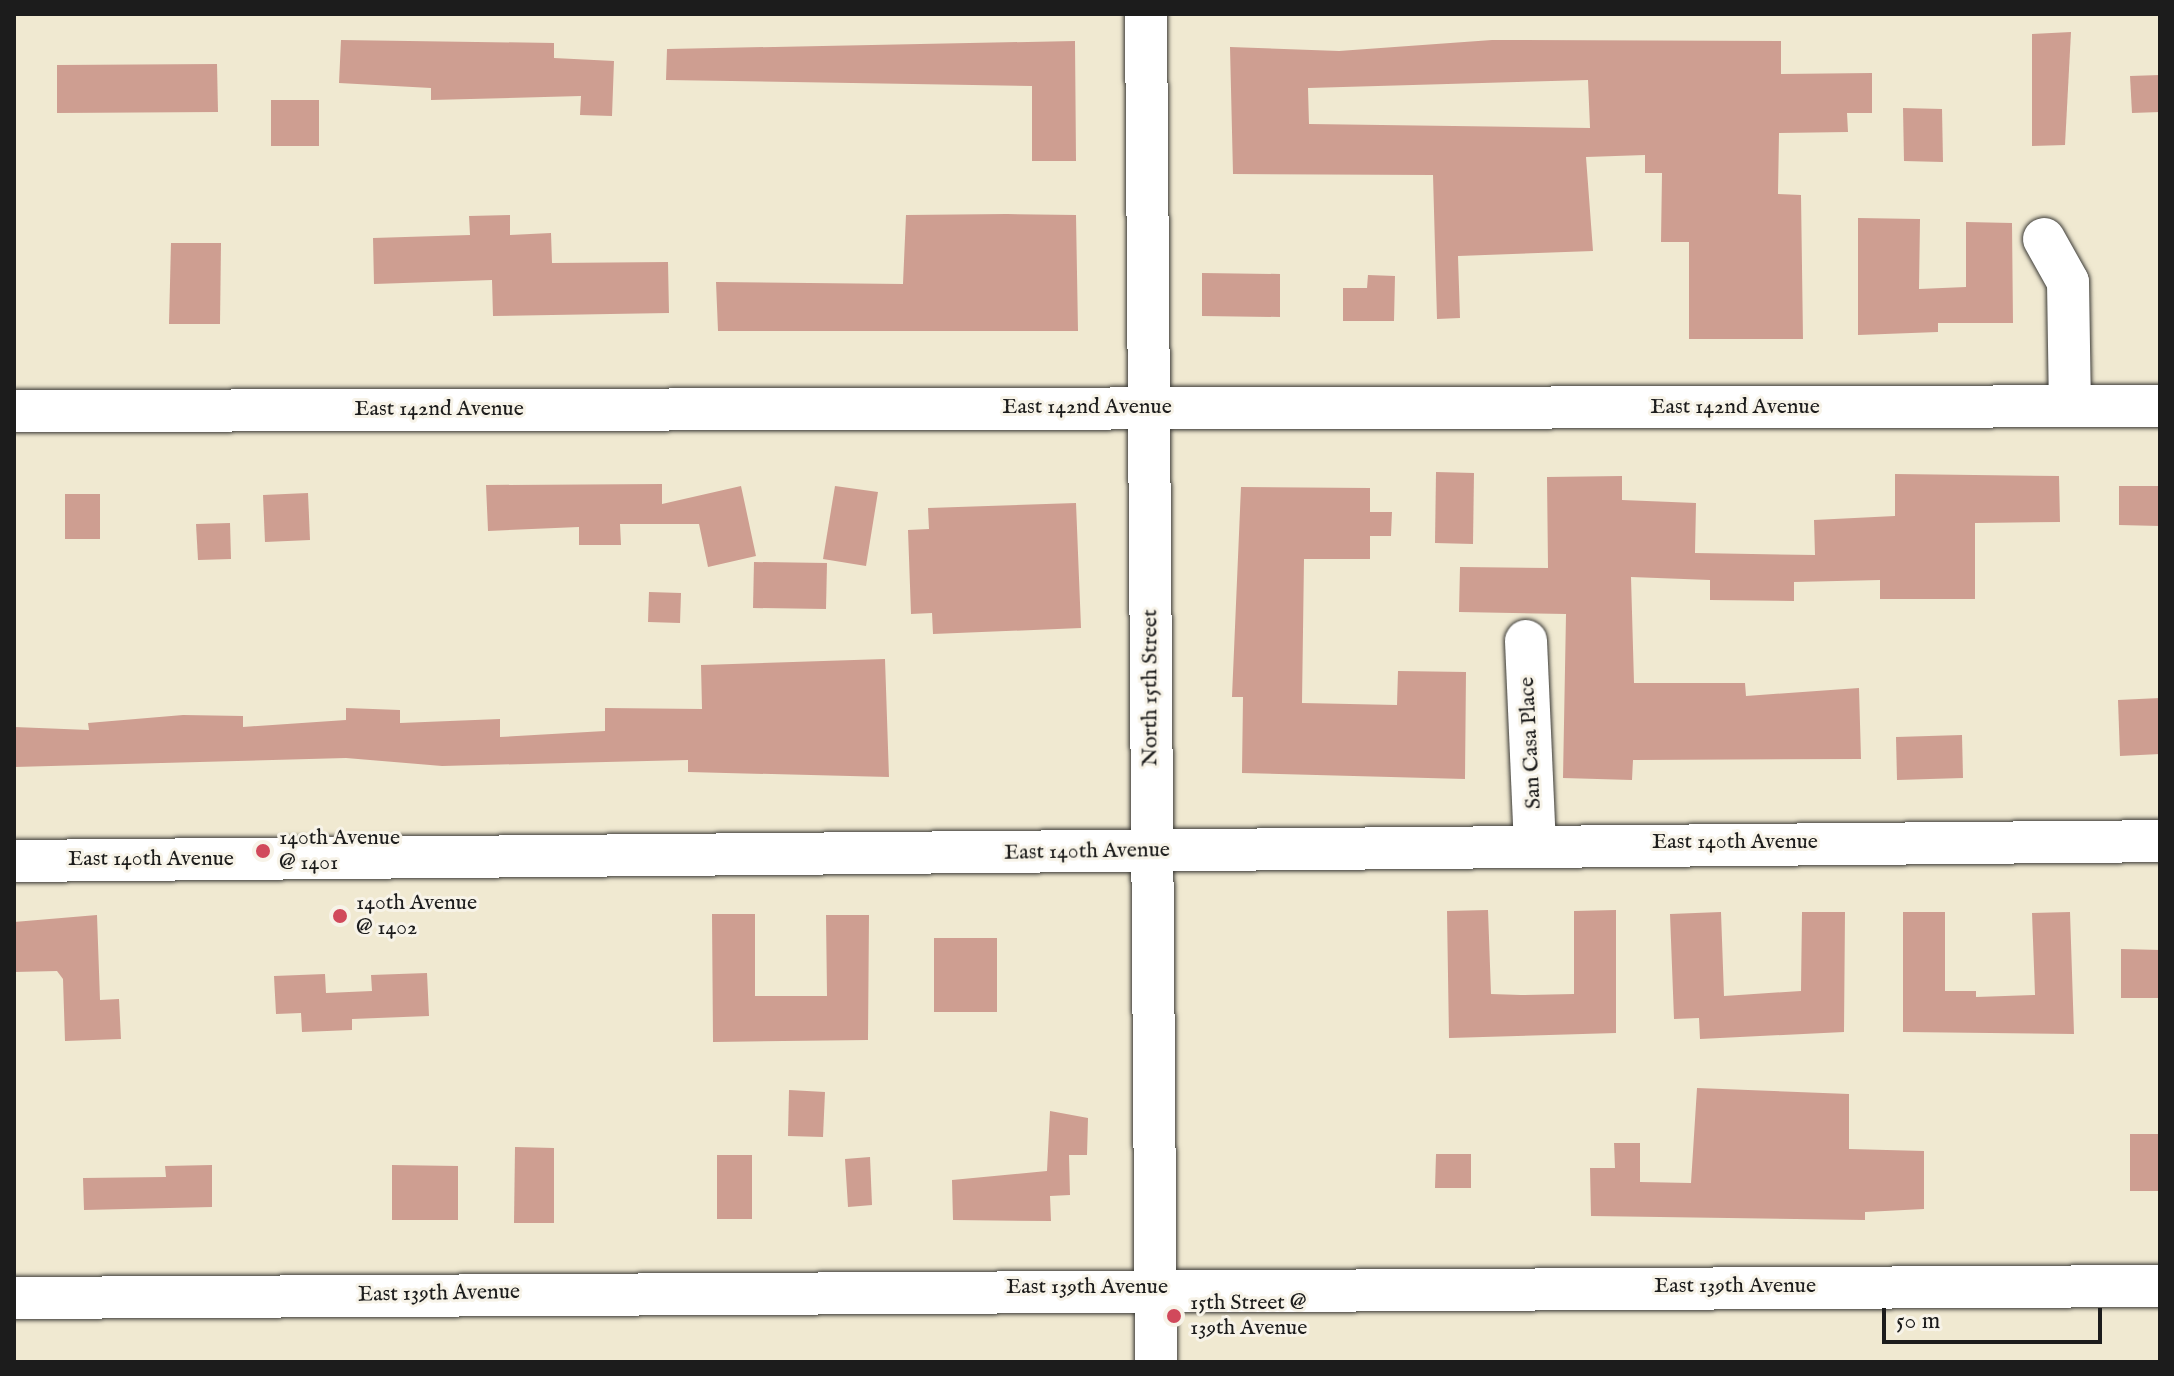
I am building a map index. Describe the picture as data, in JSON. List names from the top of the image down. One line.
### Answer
{"streets":{"street":["East 142nd Avenue","North 15th Street","San Casa Place","East 140th Avenue","East 139th Avenue"]},"crossings":[["East 142nd Avenue","North 15th Street"],["North 15th Street","East 140th Avenue"],["North 15th Street","East 139th Avenue"],["San Casa Place","East 140th Avenue"]],"places":["140th Avenue @ 1401","140th Avenue @ 1402","15th Street @ 139th Avenue"],"scale_bar":"50 m"}
